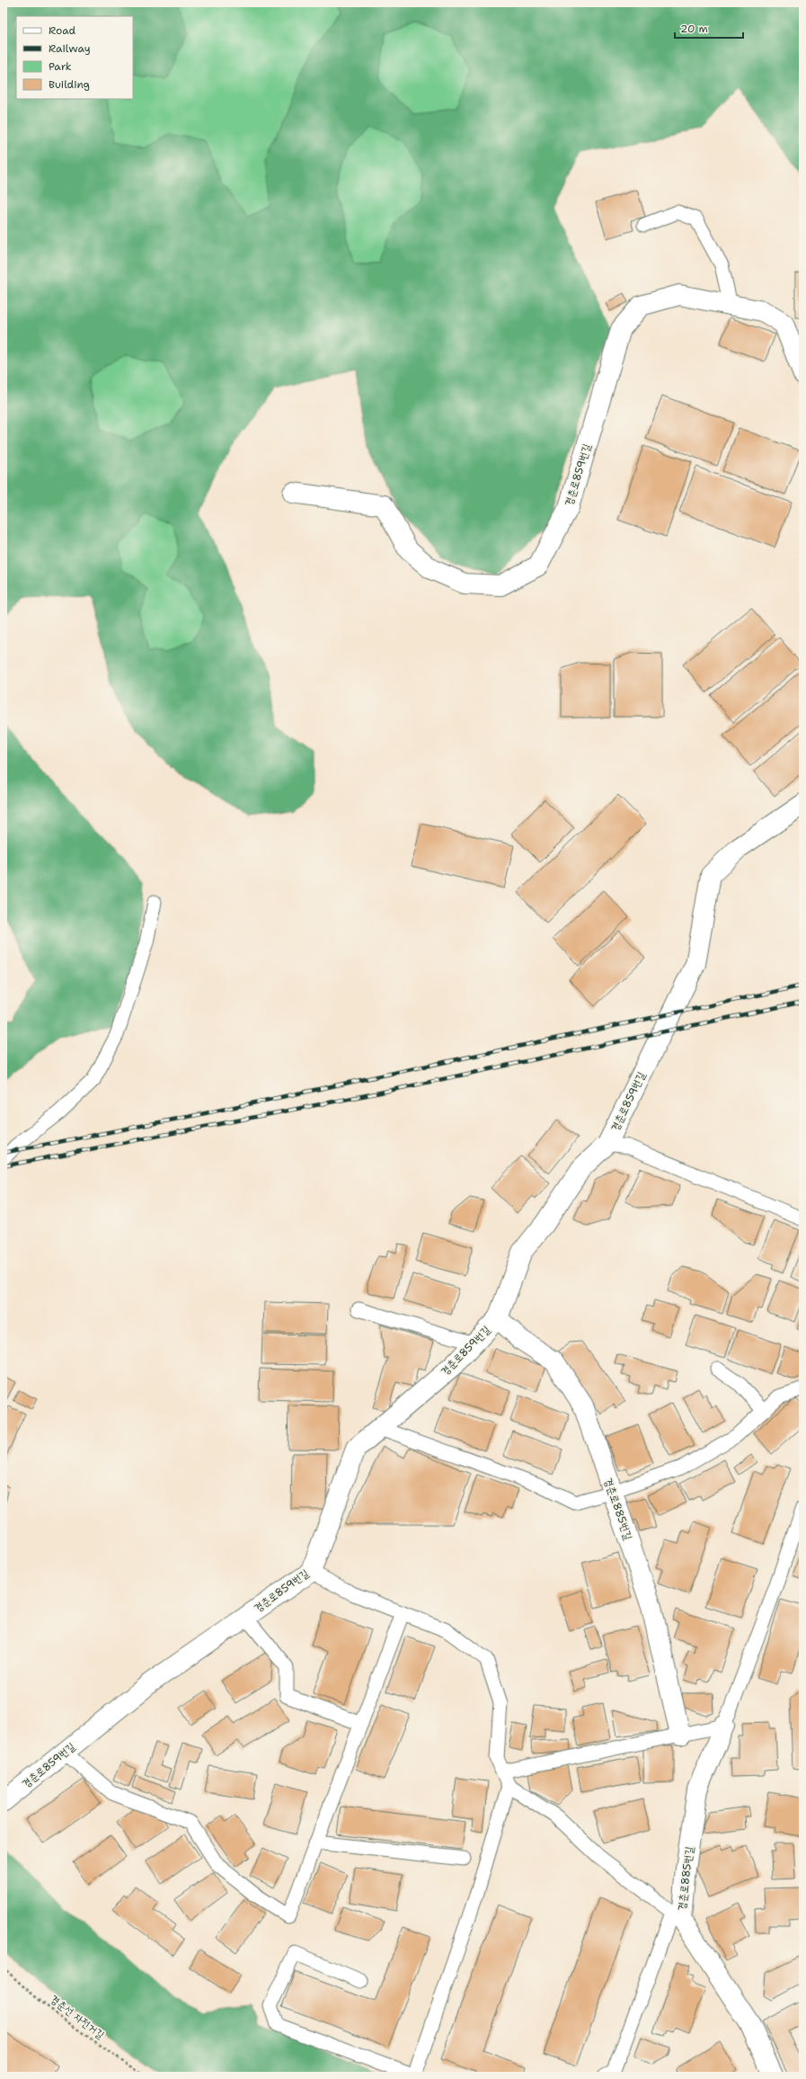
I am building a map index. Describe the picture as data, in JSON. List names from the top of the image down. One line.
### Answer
{"streets":{"street":["경춘로859번길","경춘로885번길"],"path":["경춘선 자전거길"]},"crossings":[["경춘로859번길","경춘로885번길"]],"legend":["Road","Railway","Park","Building"],"scale_bar":"20 m"}
